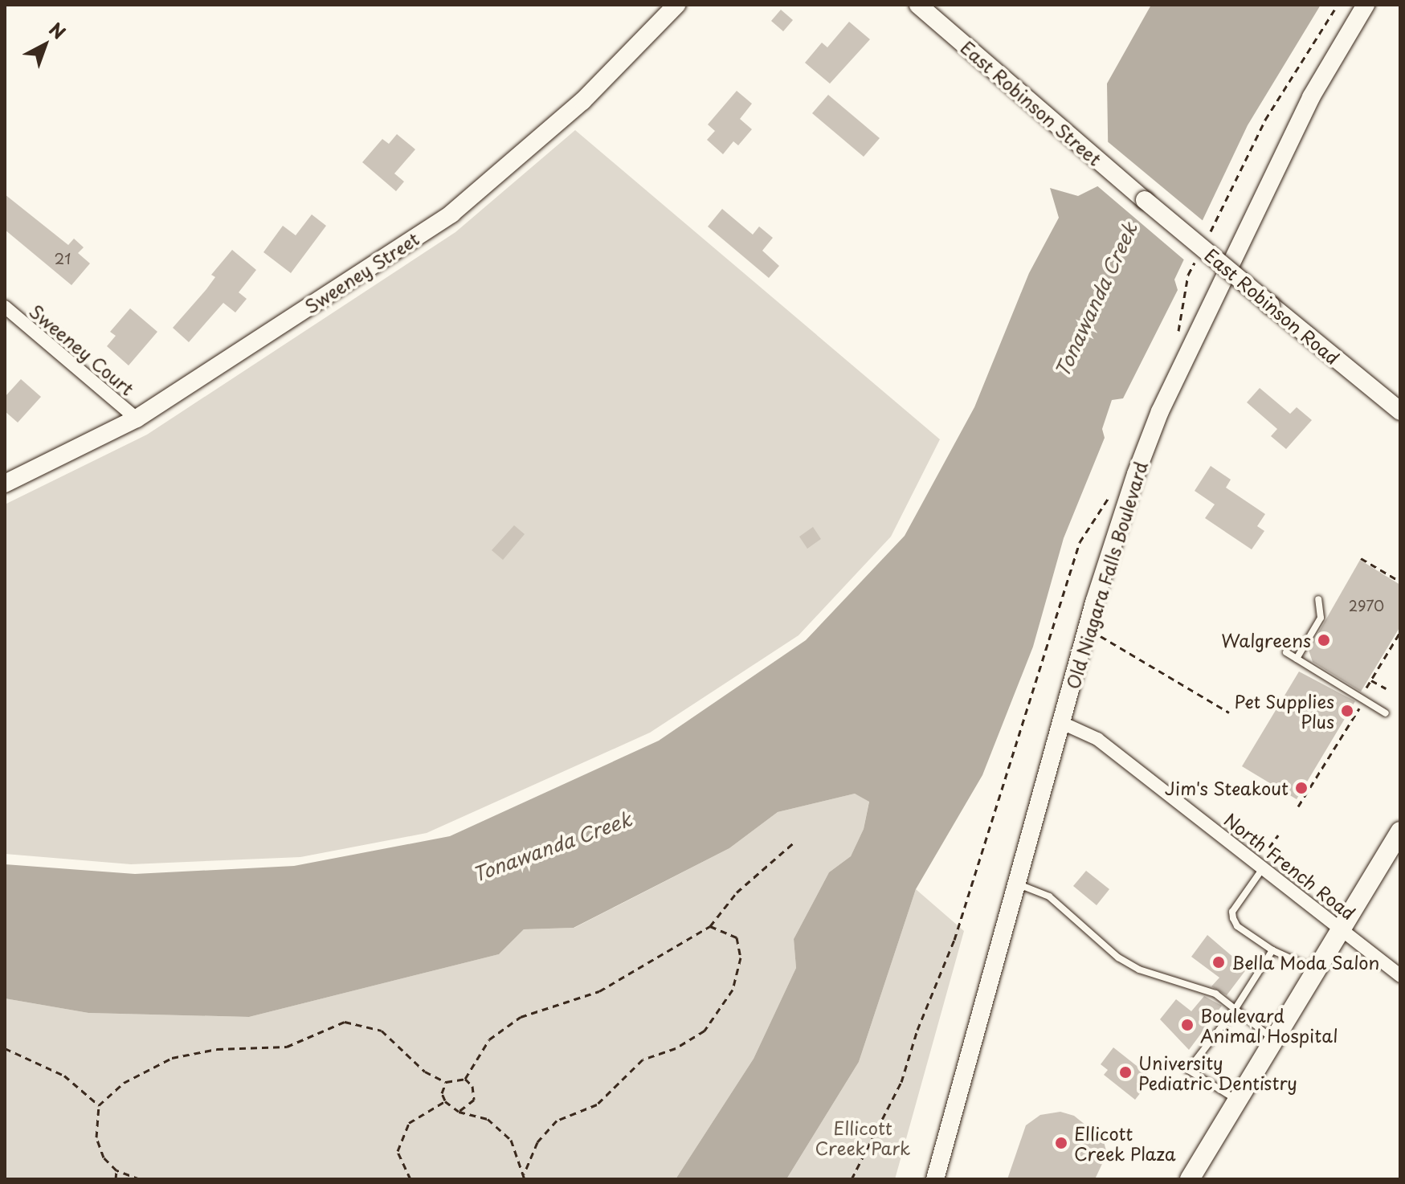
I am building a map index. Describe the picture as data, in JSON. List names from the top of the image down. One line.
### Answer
{"streets":{"street":["East Robinson Street","Sweeney Street","East Robinson Road","Sweeney Court","Old Niagara Falls Boulevard","North French Road"]},"crossings":[["East Robinson Street","East Robinson Road"],["Sweeney Street","Sweeney Court"],["Old Niagara Falls Boulevard","North French Road"]],"water":["Tonawanda Creek"],"parks":["Ellicott Creek Park"],"places":["Walgreens","Pet Supplies Plus","Jim's Steakout","Bella Moda Salon","Boulevard Animal Hospital","University Pediatric Dentistry","Ellicott Creek Plaza"],"house_numbers":["21","2970"],"north":"top right"}
